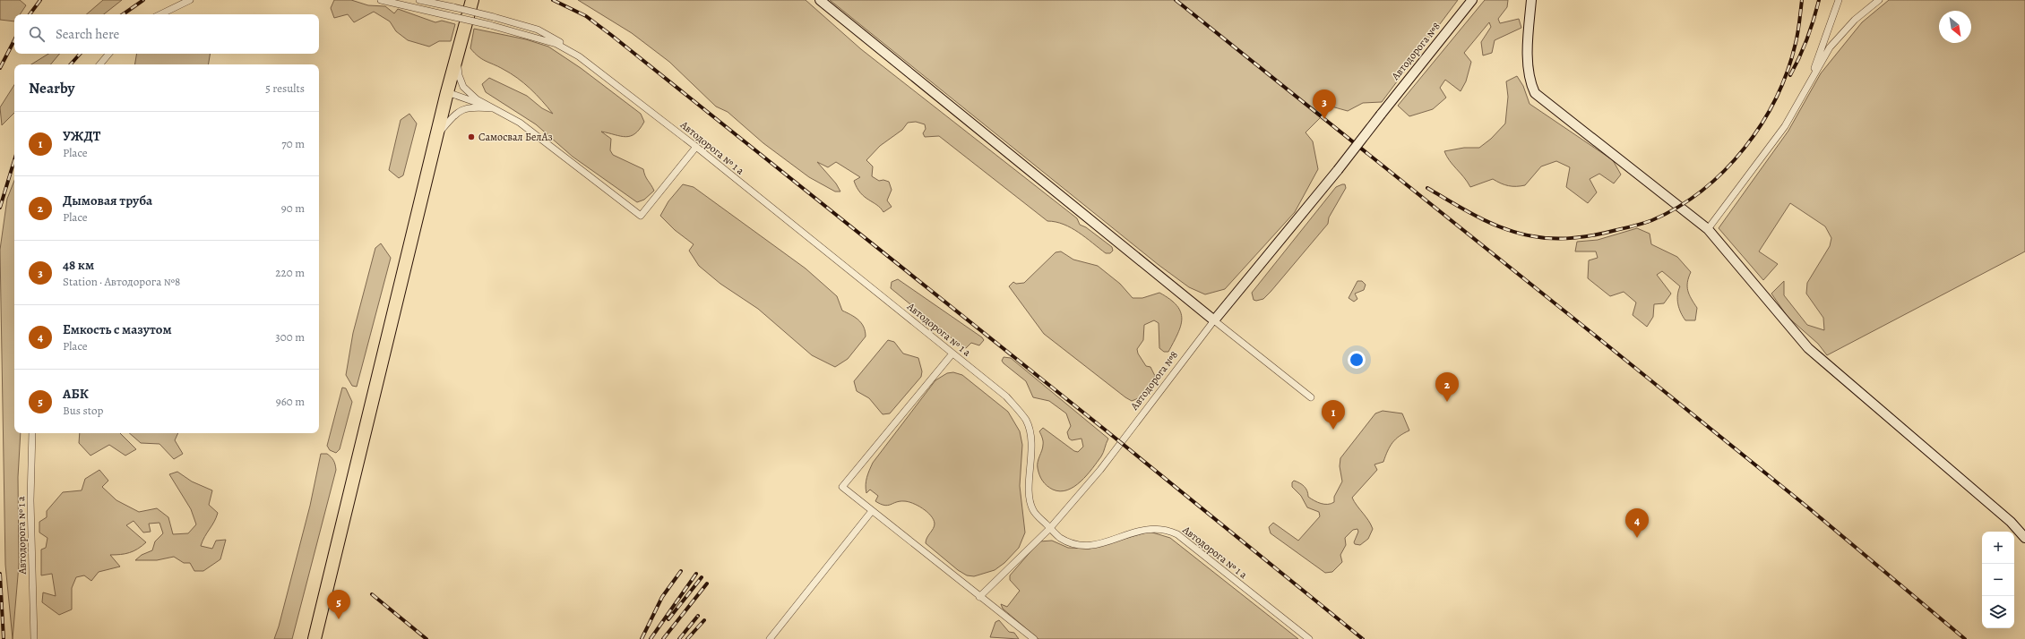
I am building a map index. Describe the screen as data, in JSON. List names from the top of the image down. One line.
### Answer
{"streets":{"street":["Автодорога №8","Автодорога № 1 а"]},"crossings":[["Автодорога №8","Автодорога № 1 а"]],"places":["Самосвал БелАз"],"north":"bottom right","page":{"search":"Search here","heading":["Nearby","5 results"],"pins":["3","2","1","4","5"],"list":[{"mark":"1","name":"УЖДТ","note":"Place","value":"70 m"},{"mark":"2","name":"Дымовая труба","note":"Place","value":"90 m"},{"mark":"3","name":"48 км","note":"Station · Автодорога №8","value":"220 m"},{"mark":"4","name":"Емкость с мазутом","note":"Place","value":"300 m"},{"mark":"5","name":"АБК","note":"Bus stop","value":"960 m"}],"map_buttons":["+","−"]}}
